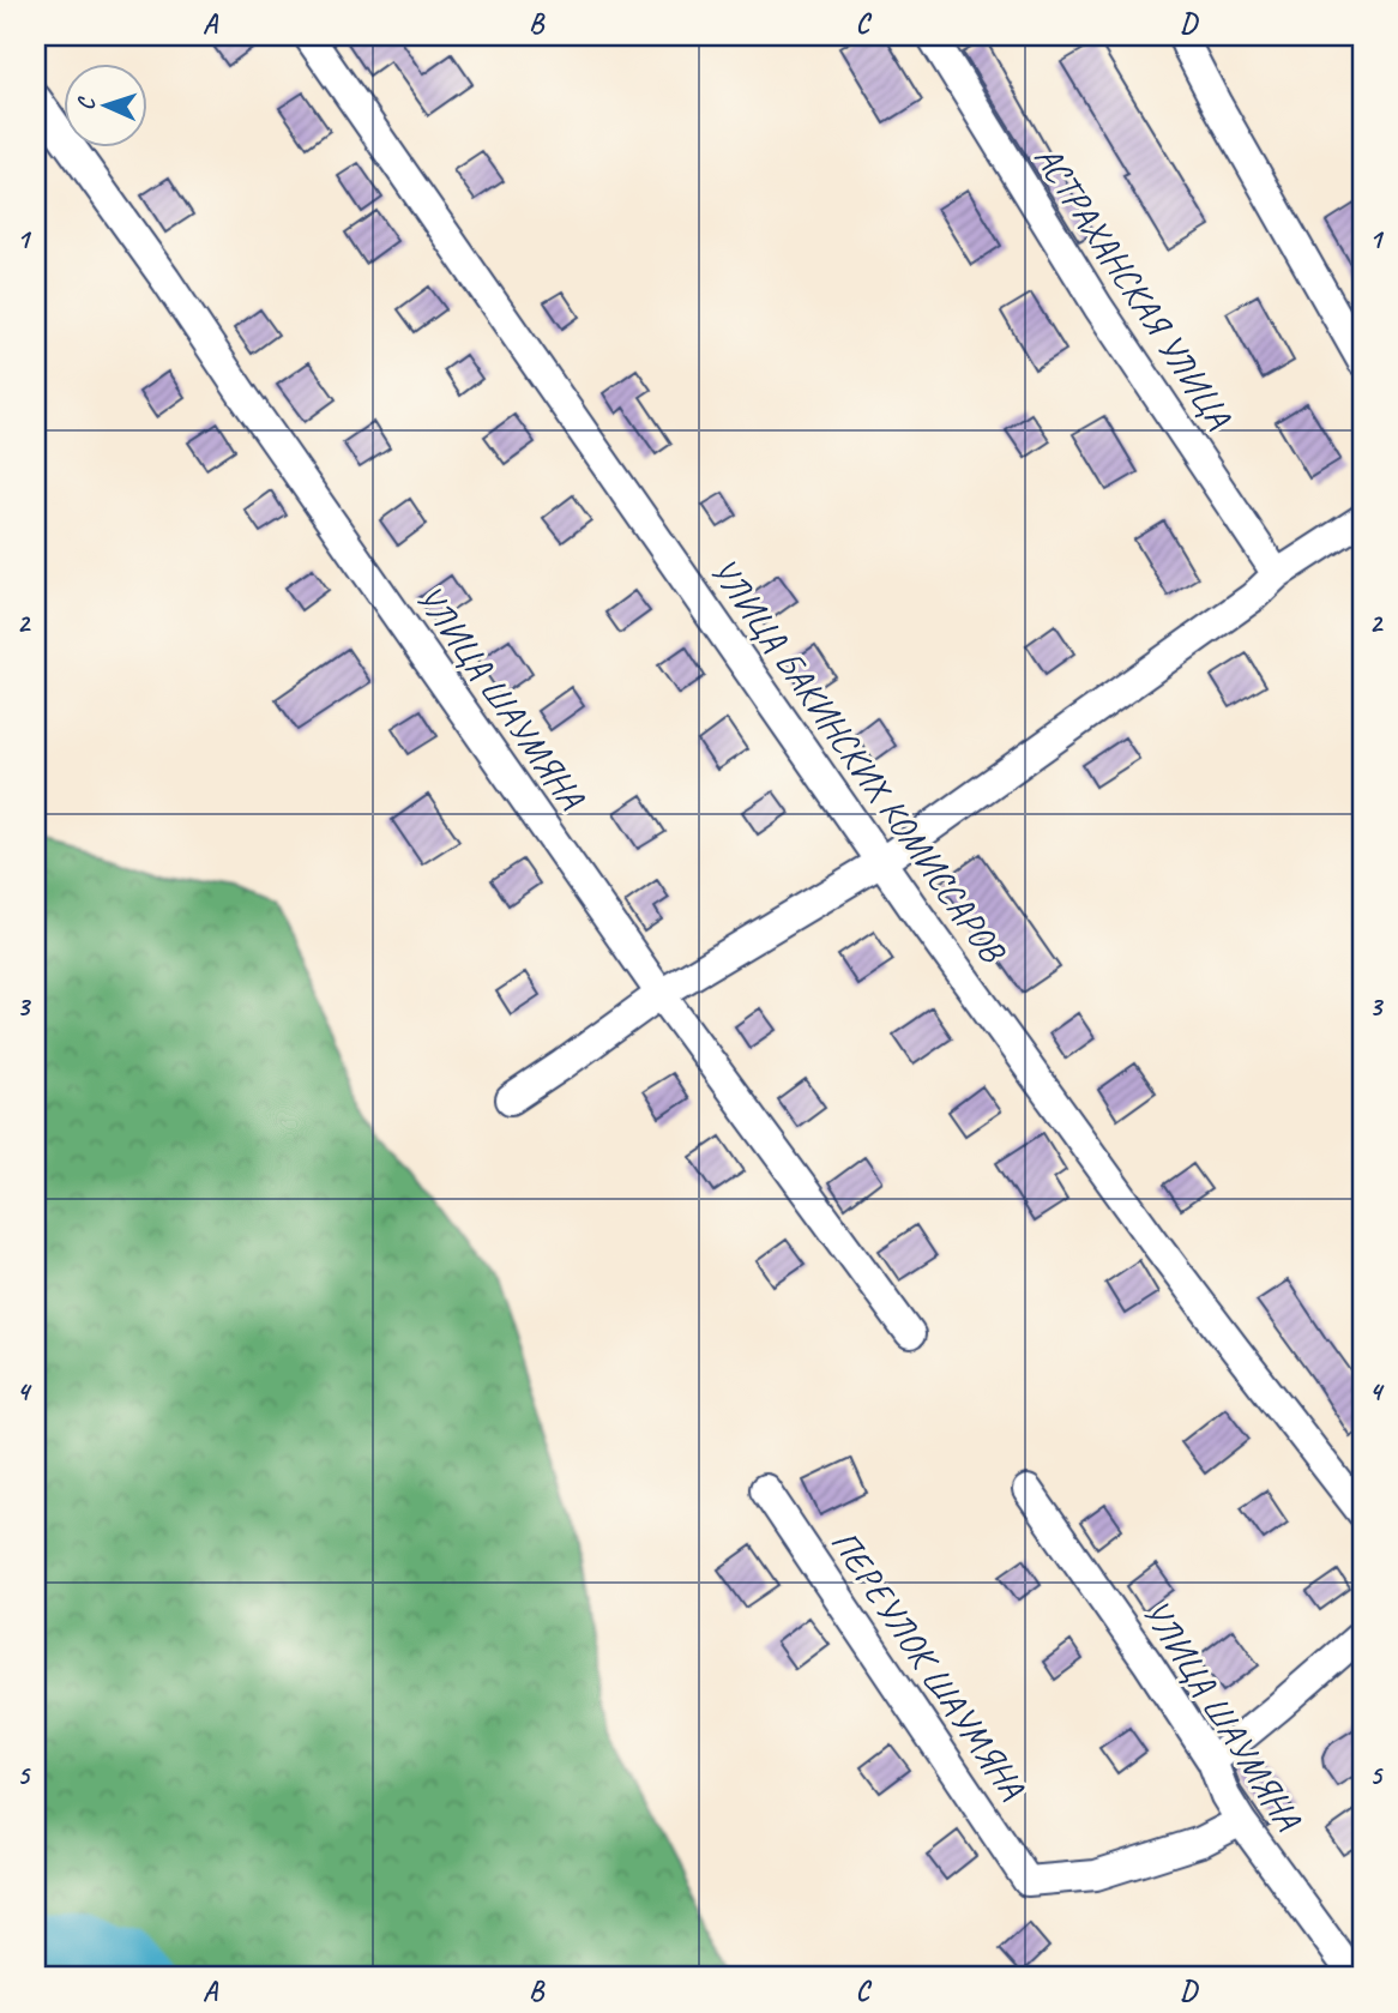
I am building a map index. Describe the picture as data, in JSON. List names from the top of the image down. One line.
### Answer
{"streets":{"street":["АСТРАХАНСКАЯ УЛИЦА","УЛИЦА ШАУМЯНА","УЛИЦА БАКИНСКИХ КОМИССАРОВ","ПЕРЕУЛОК ШАУМЯНА"]},"crossings":[["УЛИЦА ШАУМЯНА","ПЕРЕУЛОК ШАУМЯНА"]],"north":"left","grid":{"columns":["A","B","C","D"],"rows":["1","2","3","4","5"]}}
